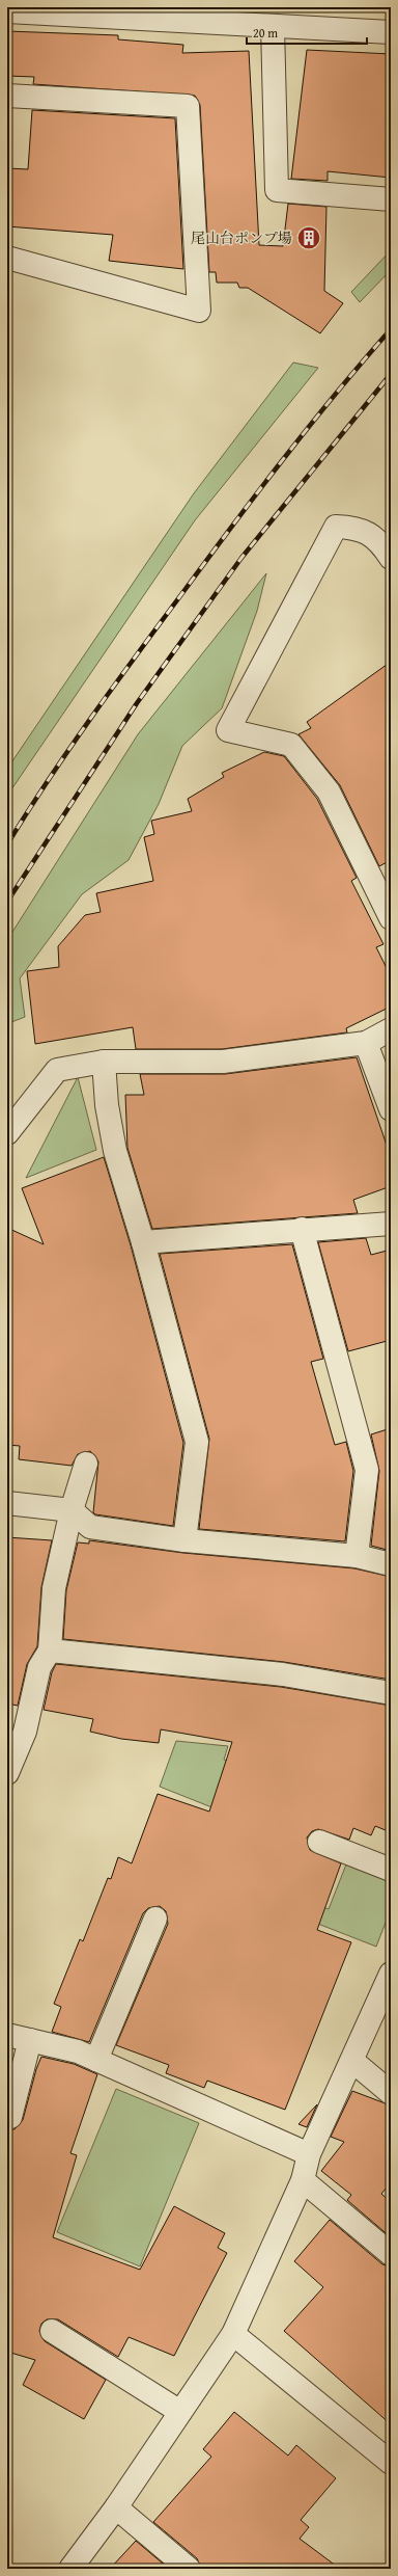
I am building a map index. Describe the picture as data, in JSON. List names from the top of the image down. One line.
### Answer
{"places":{"building":["尾山台ポンプ場"]},"scale_bar":"20 m"}
